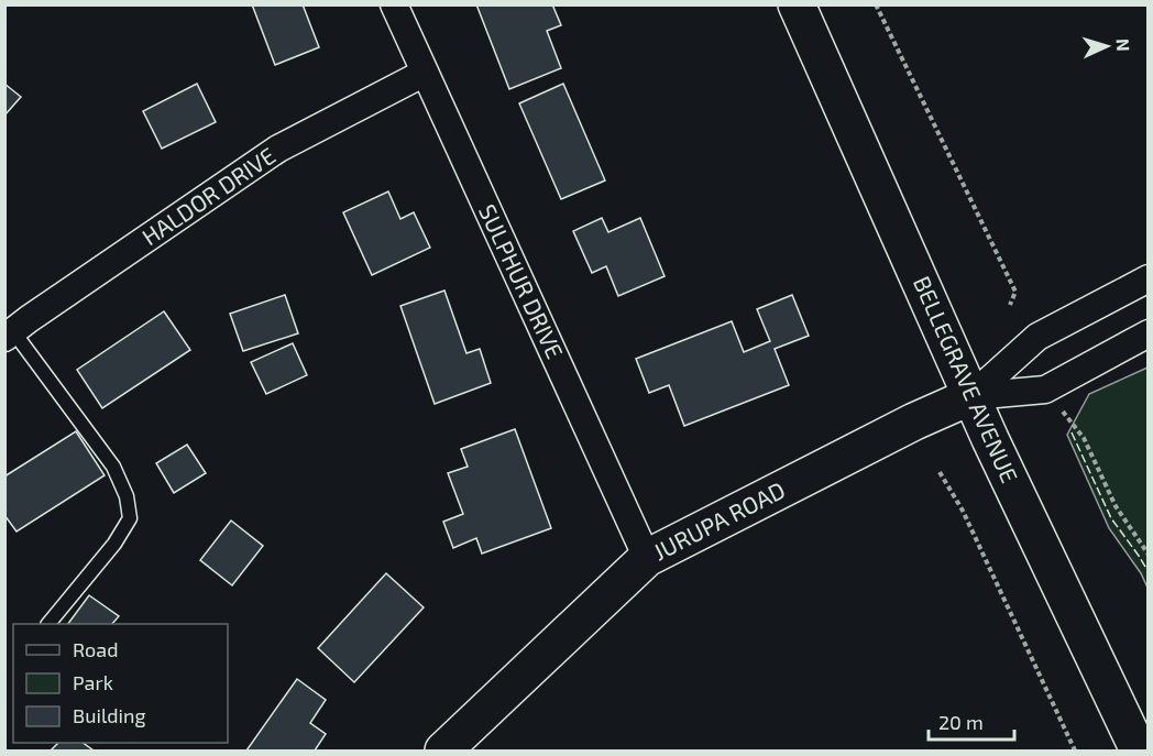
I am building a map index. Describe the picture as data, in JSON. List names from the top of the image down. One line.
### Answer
{"streets":{"main road":["BELLEGRAVE AVENUE","JURUPA ROAD"],"street":["HALDOR DRIVE","SULPHUR DRIVE"]},"crossings":[["HALDOR DRIVE","SULPHUR DRIVE"],["SULPHUR DRIVE","JURUPA ROAD"],["BELLEGRAVE AVENUE","JURUPA ROAD"]],"legend":["Road","Park","Building"],"scale_bar":"20 m","north":"right"}
